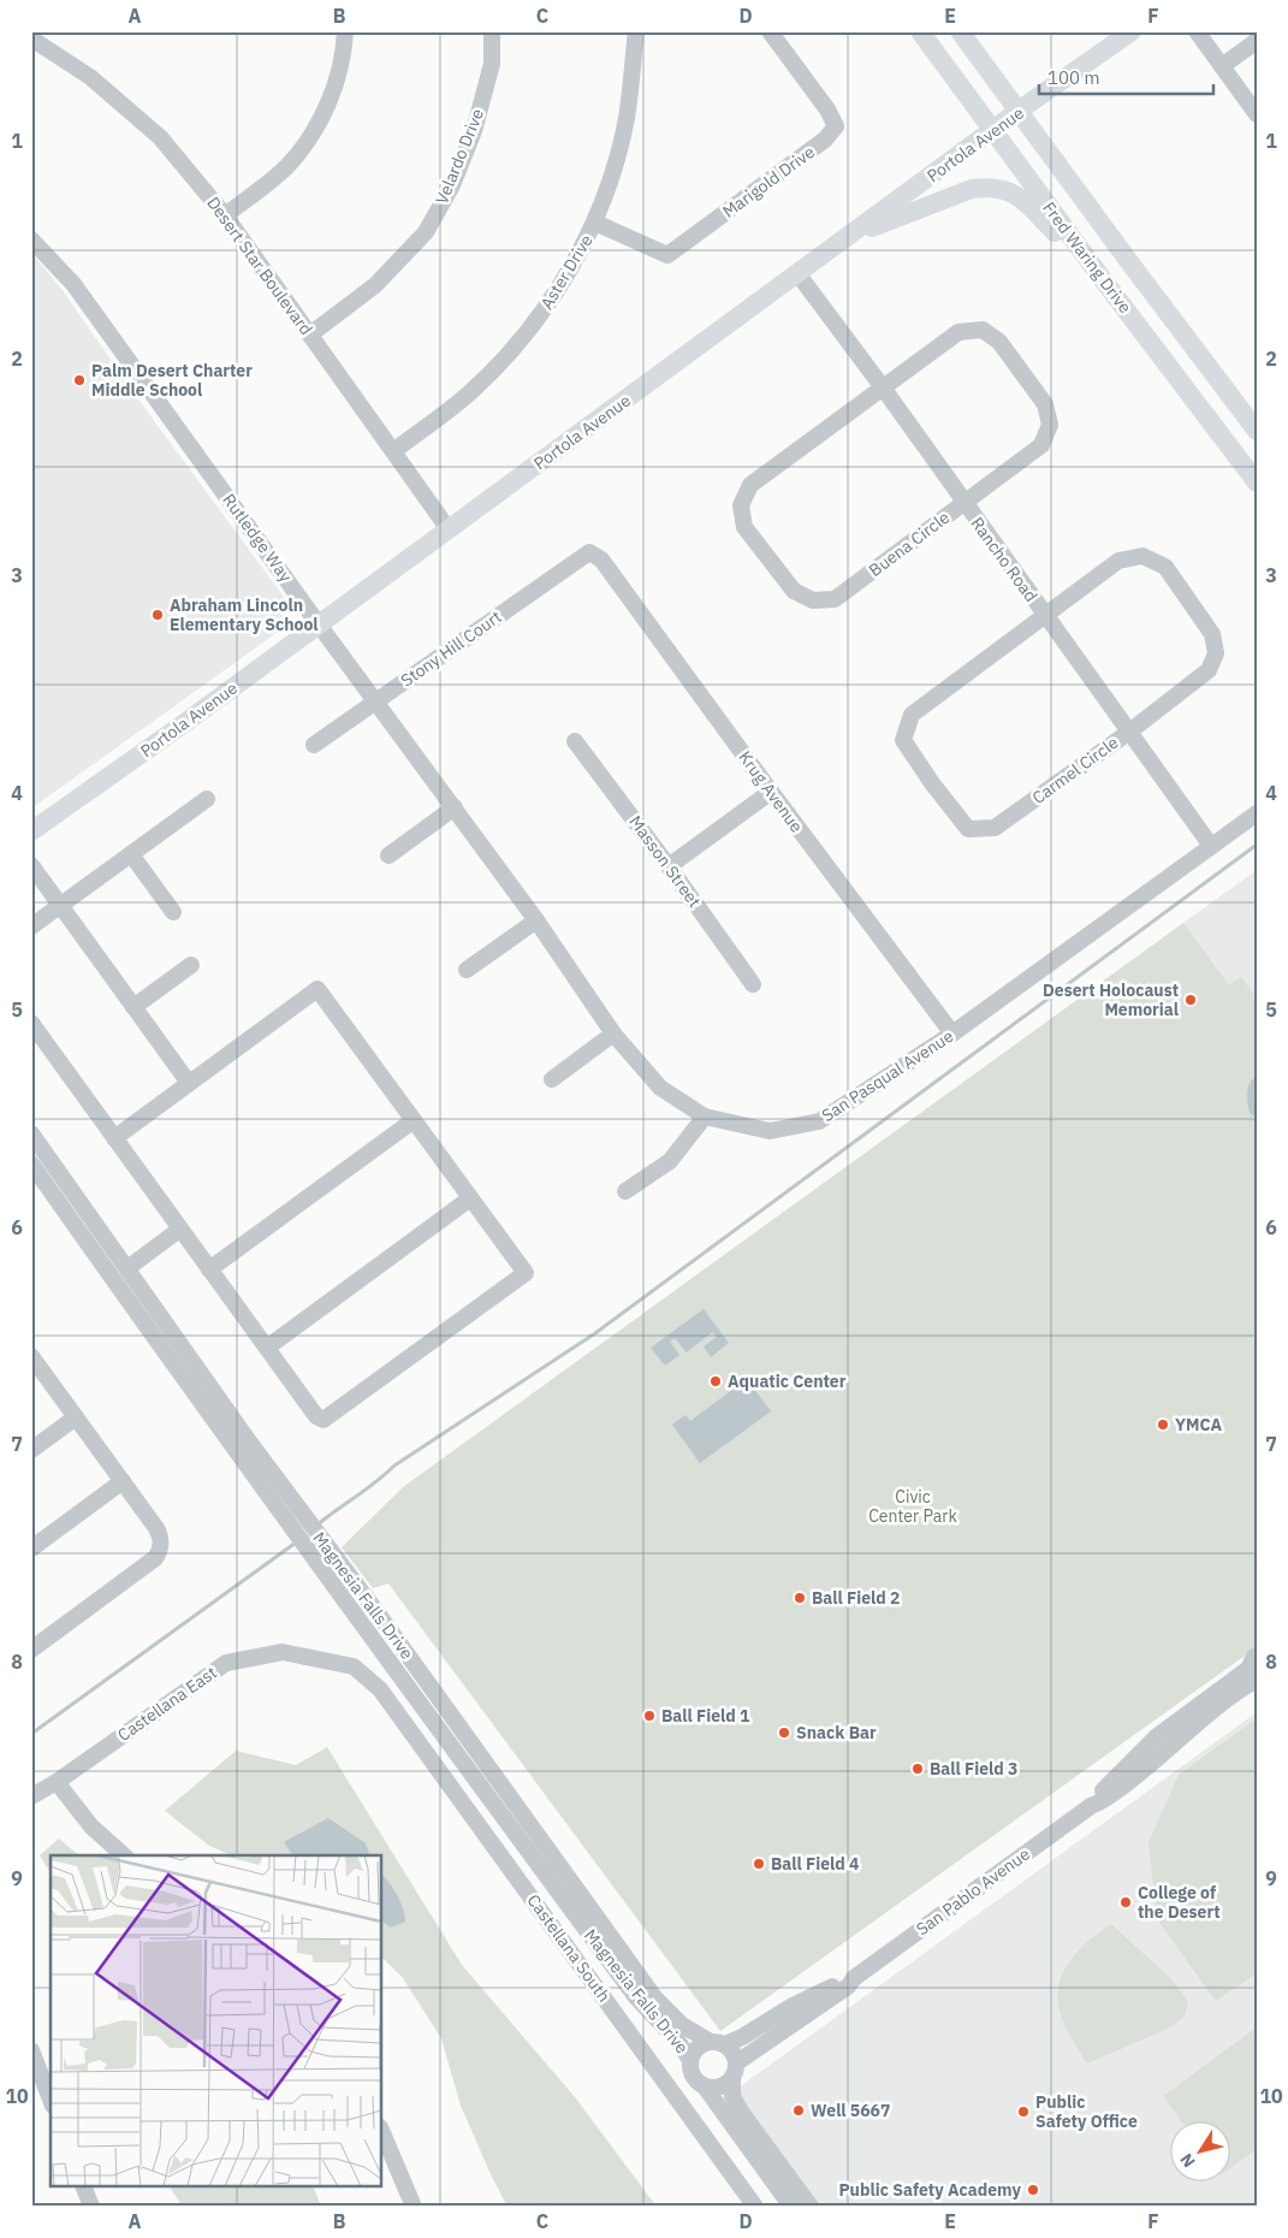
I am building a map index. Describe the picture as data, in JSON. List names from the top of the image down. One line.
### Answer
{"streets":{"main road":["Portola Avenue","Fred Waring Drive"],"street":["Velardo Drive","Marigold Drive","Desert Star Boulevard","Aster Drive","Rutledge Way","Buena Circle","Rancho Road","Stony Hill Court","Carmel Circle","Krug Avenue","Masson Street","San Pasqual Avenue","Magnesia Falls Drive","Castellana East","San Pablo Avenue","Castellana South"]},"crossings":[["Portola Avenue","Fred Waring Drive"],["Portola Avenue","Desert Star Boulevard"],["Portola Avenue","Rutledge Way"],["Portola Avenue","Rancho Road"],["Velardo Drive","Desert Star Boulevard"],["Marigold Drive","Aster Drive"],["Desert Star Boulevard","Aster Drive"],["Rutledge Way","Stony Hill Court"],["Rutledge Way","San Pasqual Avenue"],["Buena Circle","Rancho Road"],["Rancho Road","Carmel Circle"],["Rancho Road","San Pasqual Avenue"],["Stony Hill Court","Krug Avenue"],["Krug Avenue","San Pasqual Avenue"],["Magnesia Falls Drive","San Pablo Avenue"],["Castellana East","Castellana South"]],"parks":["Civic Center Park"],"places":["Palm Desert Charter Middle School","Abraham Lincoln Elementary School","Desert Holocaust Memorial","Aquatic Center","YMCA","Ball Field 2","Ball Field 1","Snack Bar","Ball Field 3","Ball Field 4","College of the Desert","Well 5667","Public Safety Office","Public Safety Academy"],"scale_bar":"100 m","north":"bottom left","grid":{"columns":["A","B","C","D","E","F"],"rows":["1","2","3","4","5","6","7","8","9","10"]}}
